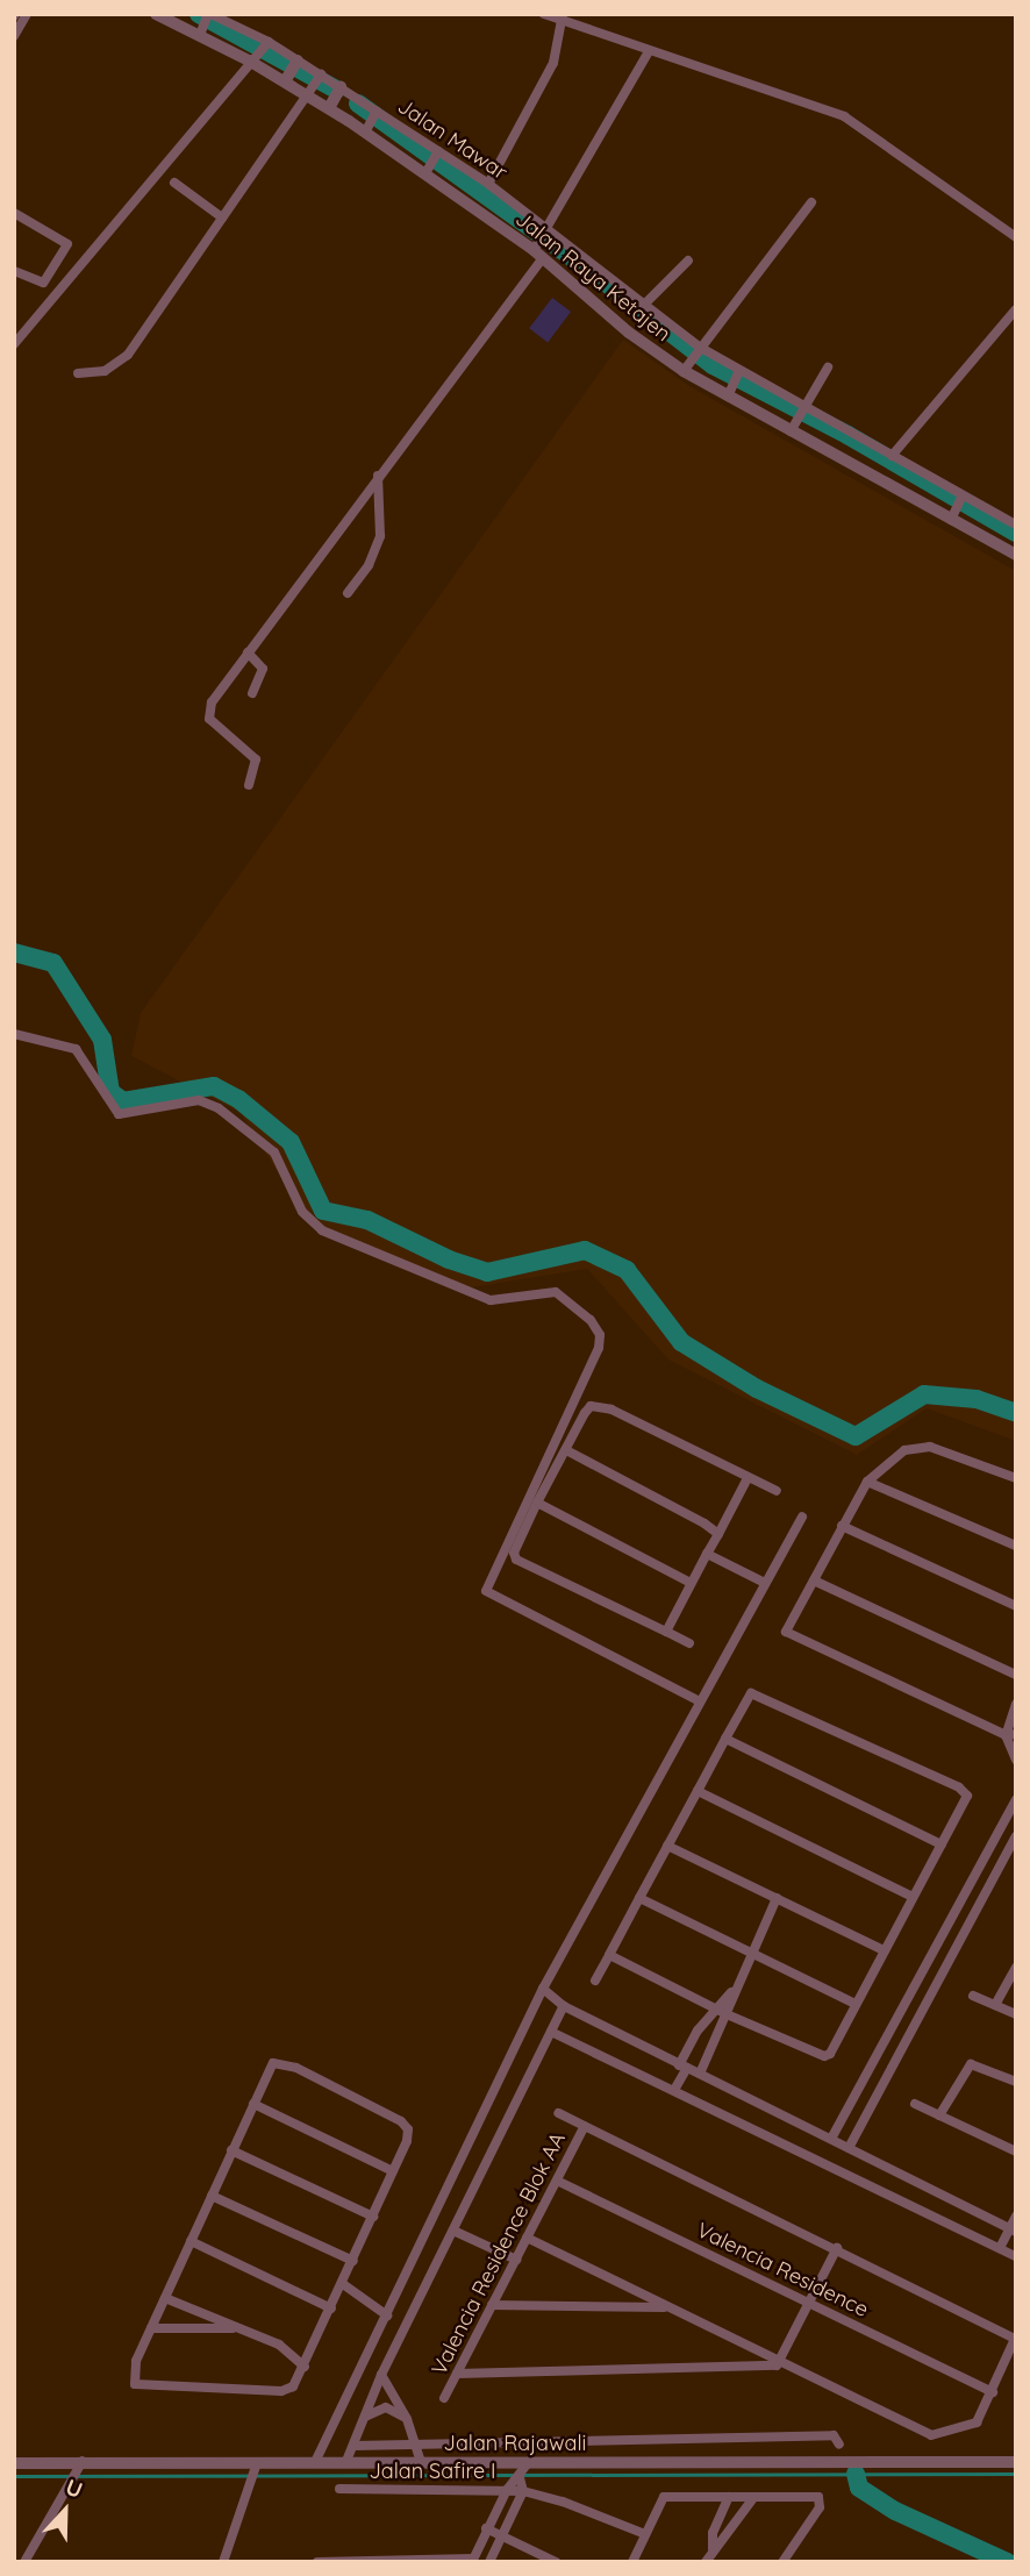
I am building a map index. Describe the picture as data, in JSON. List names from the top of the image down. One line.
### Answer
{"streets":{"street":["Jalan Mawar","Jalan Raya Ketajen","Valencia Residence Blok AA","Valencia Residence","Jalan Rajawali","Jalan Safire I"]},"crossings":[["Jalan Mawar","Jalan Raya Ketajen"],["Valencia Residence Blok AA","Valencia Residence"]],"north":"top"}
